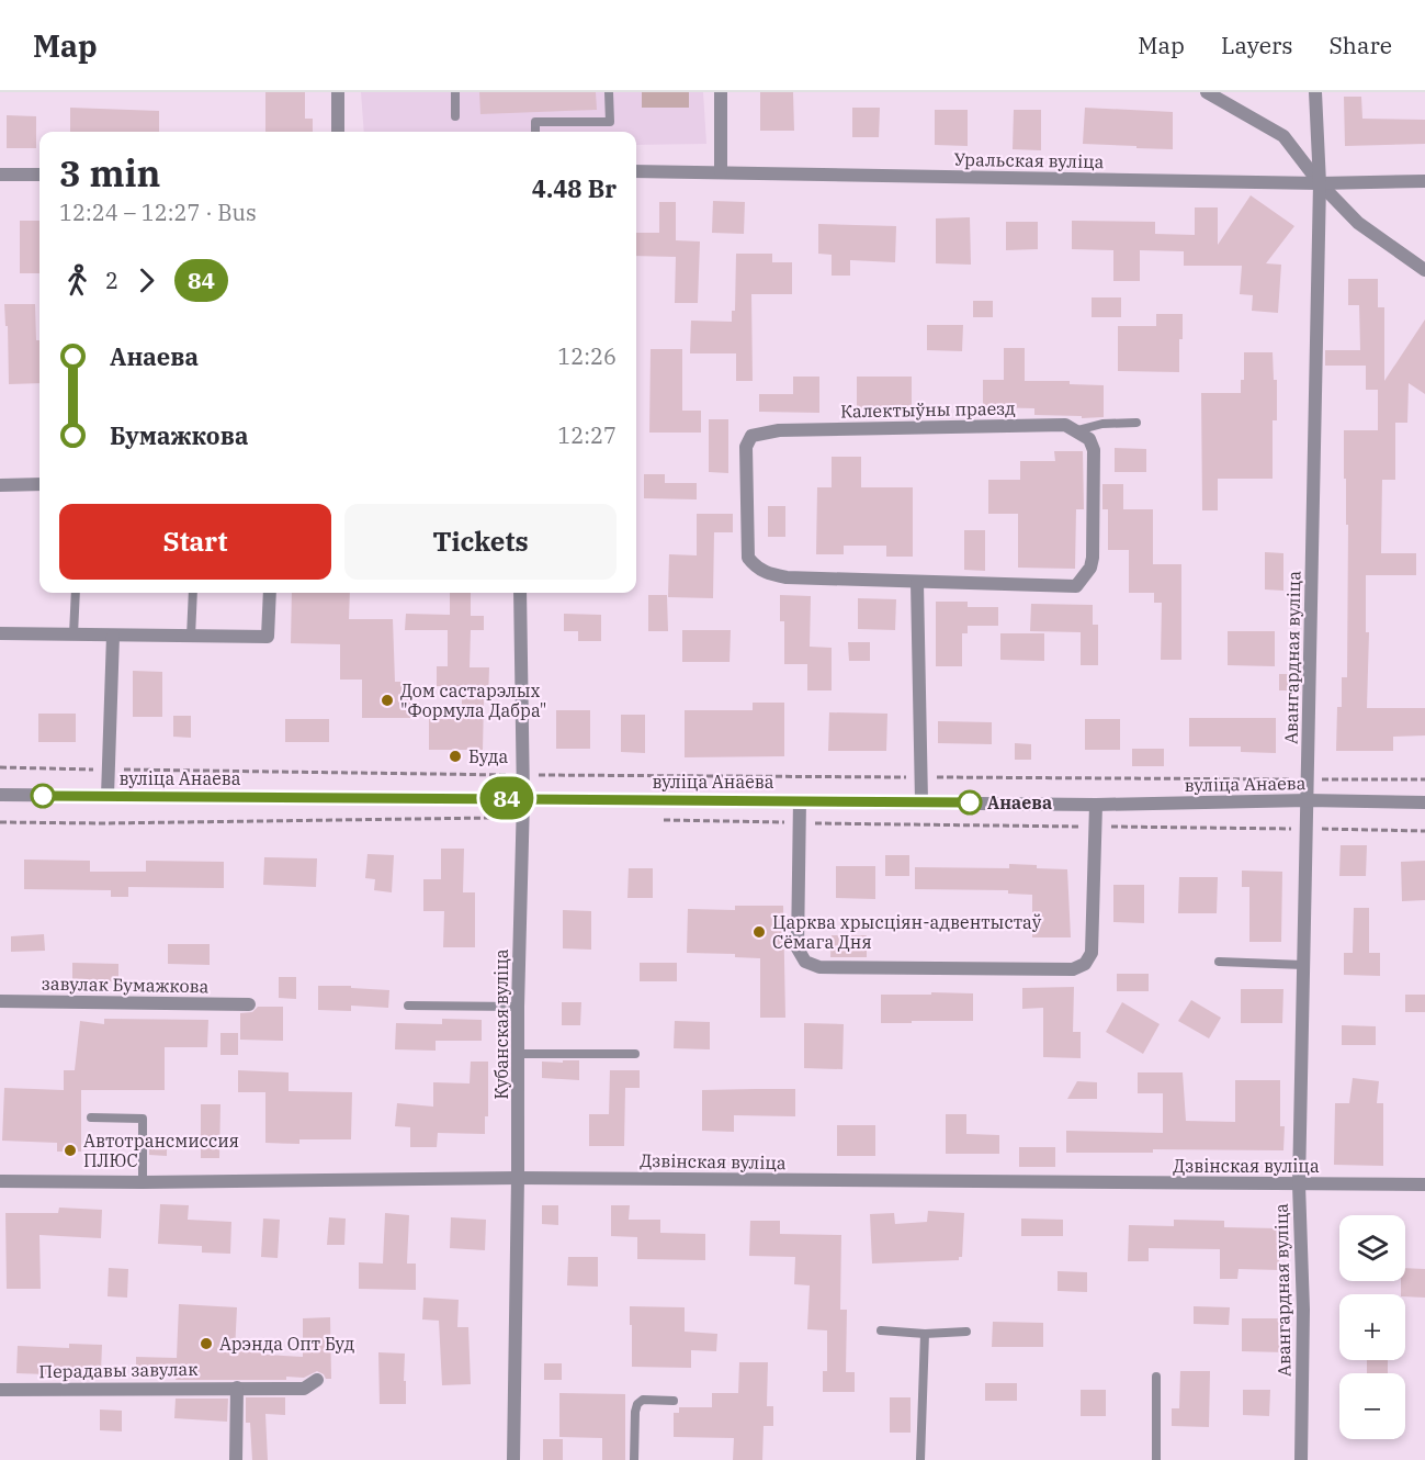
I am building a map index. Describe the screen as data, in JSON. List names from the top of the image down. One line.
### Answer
{"streets":{"street":["Уральская вуліца","Калектыўны праезд","Авангардная вуліца","вуліца Анаева","завулак Бумажкова","Кубанская вуліца","Дзвінская вуліца","Перадавы завулак"]},"crossings":[["Уральская вуліца","Авангардная вуліца"],["Авангардная вуліца","вуліца Анаева"],["Авангардная вуліца","Дзвінская вуліца"],["вуліца Анаева","Кубанская вуліца"],["Кубанская вуліца","Дзвінская вуліца"]],"places":["Дом састарэлых \"Формула Дабра\"","Буда","Анаева","Царква хрысціян-адвентыстаў Сёмага Дня","Автотрансмиссия ПЛЮС","Арэнда Опт Буд"],"lines":["bus line 84"],"page":{"header":"Map","nav":["Map","Layers","Share"],"on_map":"84","heading":["3 min","12:24 – 12:27 · Bus","4.48 Br"],"legs":["2","84"],"list":[{"name":"Анаева","value":"12:26"},{"name":"Бумажкова","value":"12:27"}],"buttons":["Start","Tickets"],"map_buttons":["+","−"]}}
